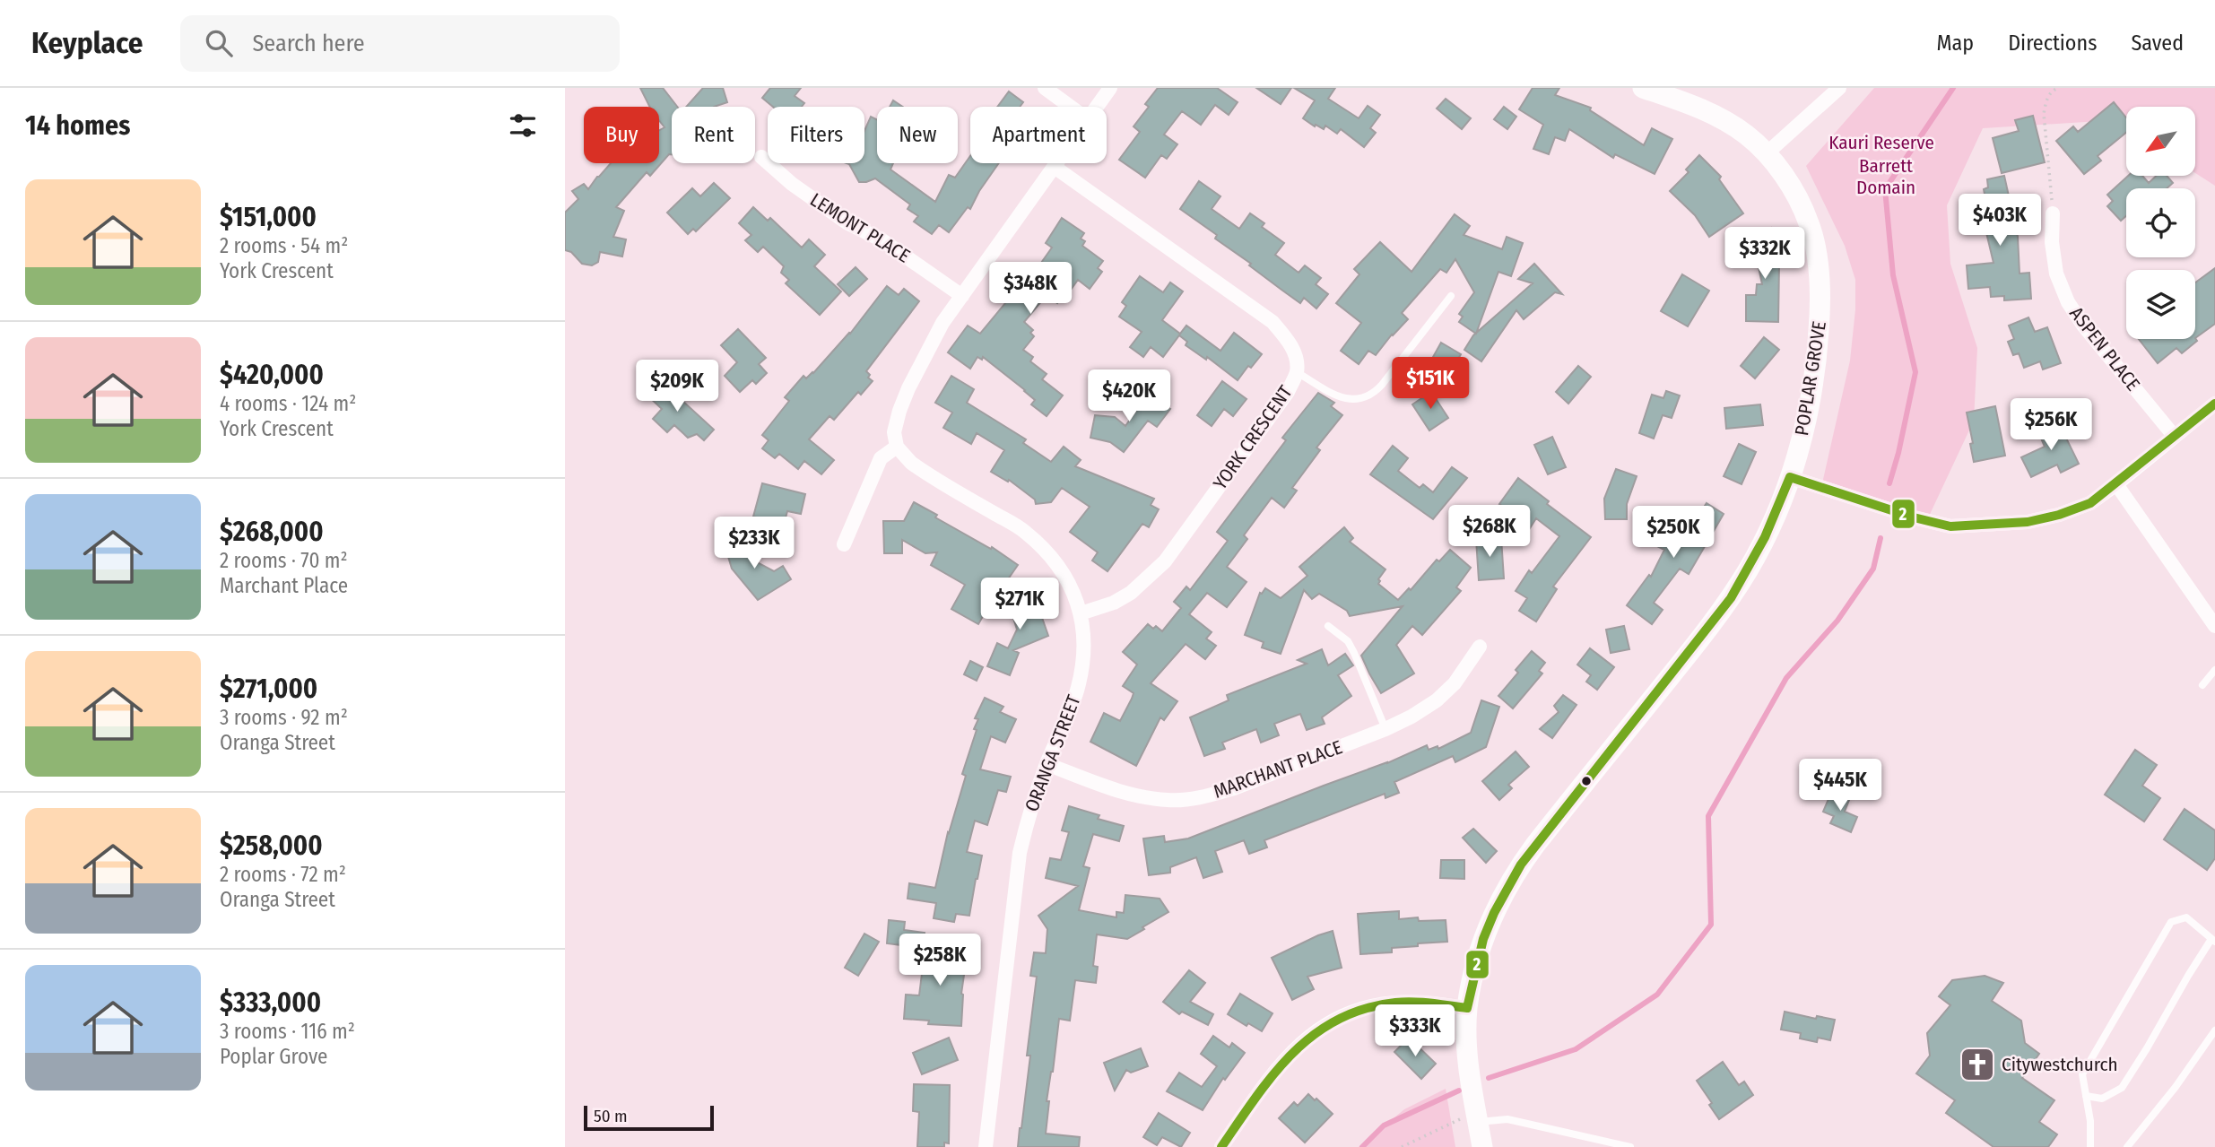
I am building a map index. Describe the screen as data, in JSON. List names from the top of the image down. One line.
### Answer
{"streets":{"street":["LEMONT PLACE","ASPEN PLACE","POPLAR GROVE","YORK CRESCENT","ORANGA STREET","MARCHANT PLACE"]},"crossings":[["YORK CRESCENT","ORANGA STREET"],["ORANGA STREET","MARCHANT PLACE"]],"parks":["Kauri Reserve","Barrett Domain"],"places":{"church":["Citywestchurch"]},"lines":["transit line 2"],"scale_bar":"50 m","north":"bottom left","page":{"header":"Keyplace","search":"Search here","nav":["Map","Directions","Saved"],"heading":"14 homes","chip":["Buy","Rent","Filters","New","Apartment"],"list":[{"name":"$151,000","note":"2 rooms · 54 m² · York Crescent"},{"name":"$420,000","note":"4 rooms · 124 m² · York Crescent"},{"name":"$268,000","note":"2 rooms · 70 m² · Marchant Place"},{"name":"$271,000","note":"3 rooms · 92 m² · Oranga Street"},{"name":"$258,000","note":"2 rooms · 72 m² · Oranga Street"},{"name":"$333,000","note":"3 rooms · 116 m² · Poplar Grove"}],"price":["$403K","$332K","$348K","$151K","$209K","$420K","$256K","$268K","$250K","$233K","$271K","$445K","$258K","$333K"],"scale":"50 m"}}
